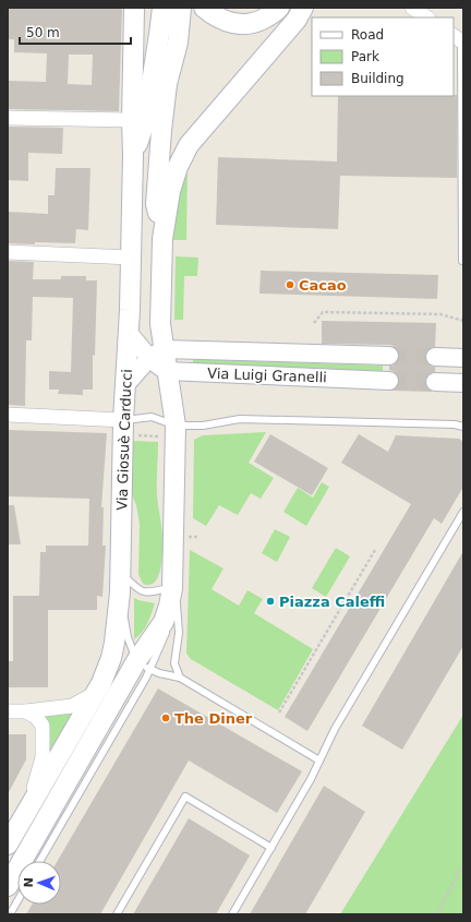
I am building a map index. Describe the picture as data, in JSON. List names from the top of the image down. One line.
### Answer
{"streets":{"main road":["Via Giosuè Carducci"],"street":["Via Luigi Granelli"]},"places":["Cacao","Piazza Caleffi","The Diner"],"legend":["Road","Park","Building"],"scale_bar":"50 m","north":"left"}
